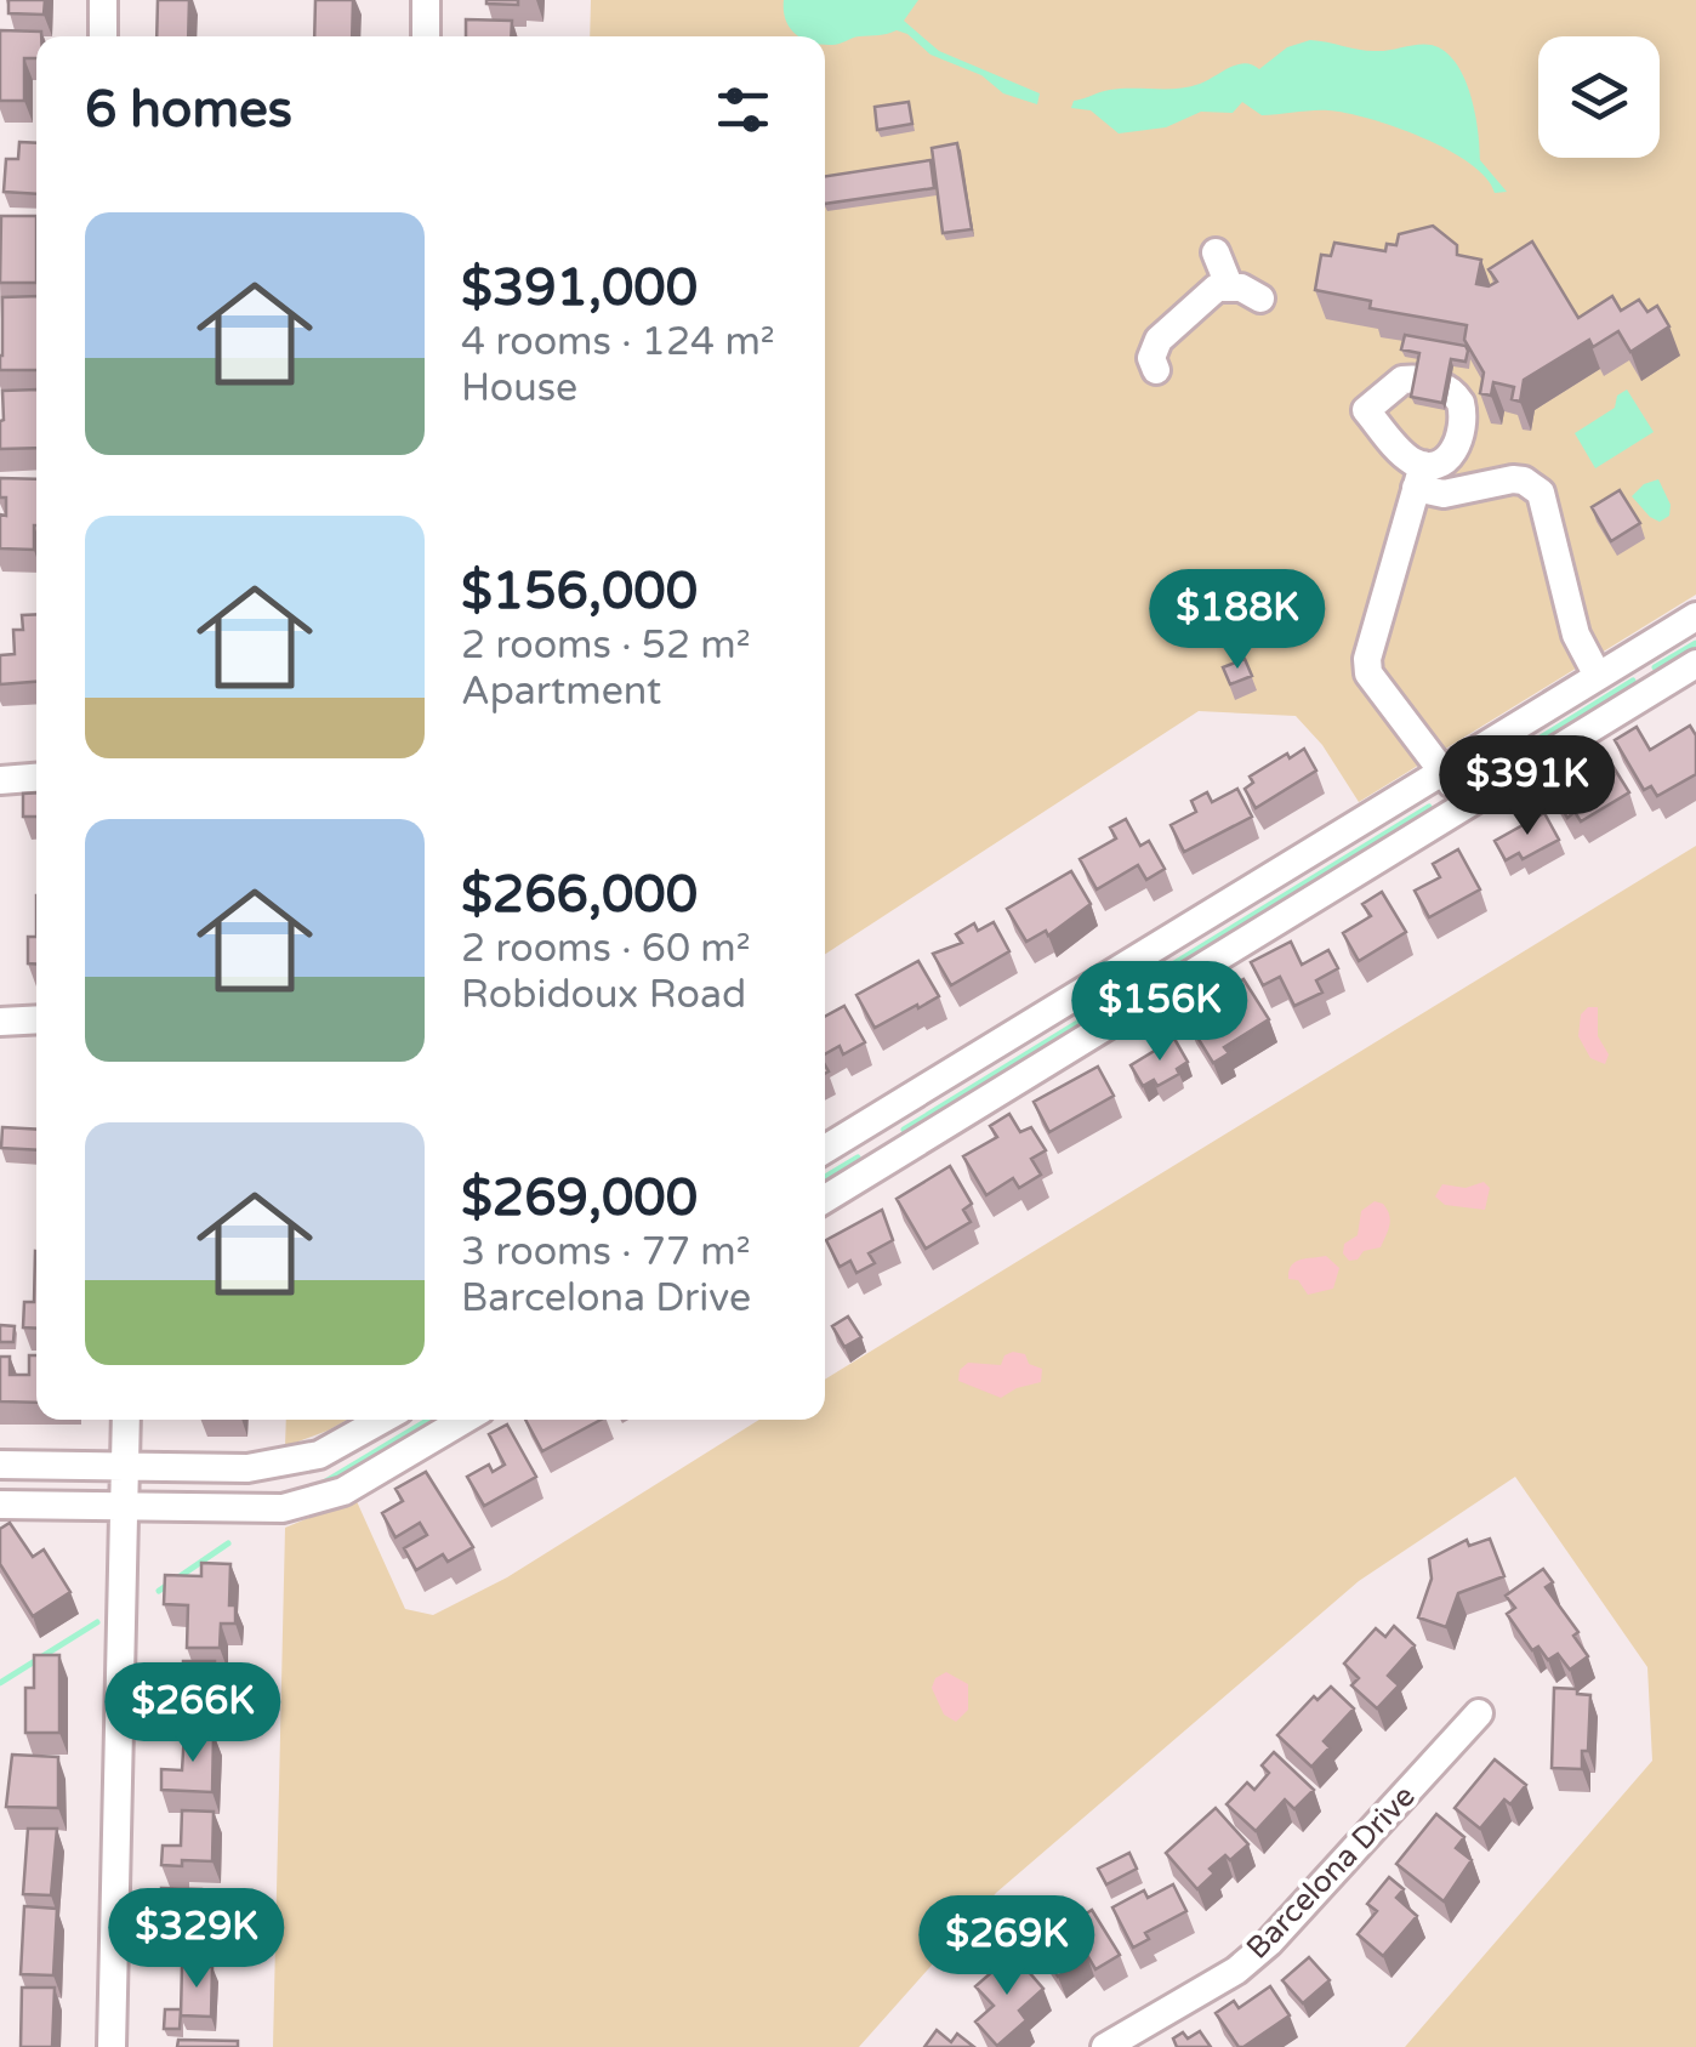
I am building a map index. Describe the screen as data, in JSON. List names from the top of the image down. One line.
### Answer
{"streets":{"street":["Barcelona Drive"]},"page":{"heading":"6 homes","list":[{"name":"$391,000","note":"4 rooms · 124 m² · House"},{"name":"$156,000","note":"2 rooms · 52 m² · Apartment"},{"name":"$266,000","note":"2 rooms · 60 m² · Robidoux Road"},{"name":"$269,000","note":"3 rooms · 77 m² · Barcelona Drive"}],"price":["$188K","$391K","$156K","$266K","$329K","$269K"]}}
